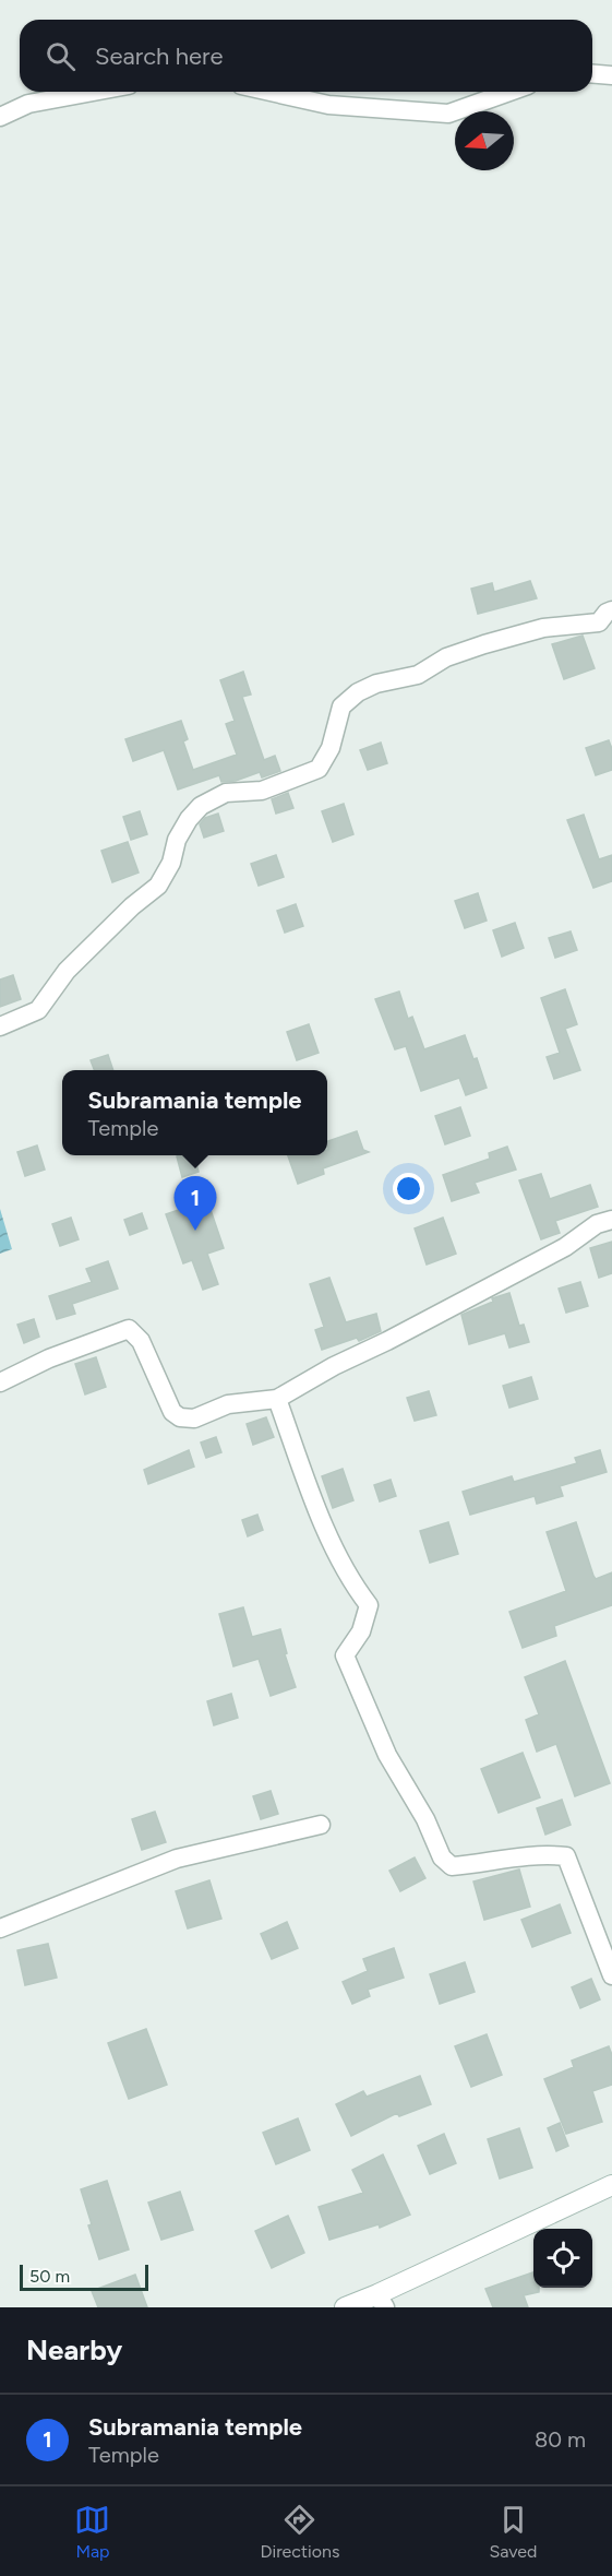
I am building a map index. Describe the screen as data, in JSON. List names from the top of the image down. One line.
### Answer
{"scale_bar":"50 m","north":"left","page":{"search":"Search here","popup":["Subramania temple","Temple"],"pins":"1","scale":"50 m","heading":"Nearby","list":[{"mark":"1","name":"Subramania temple","note":"Temple","value":"80 m"}],"nav":["Map","Directions","Saved"]}}
